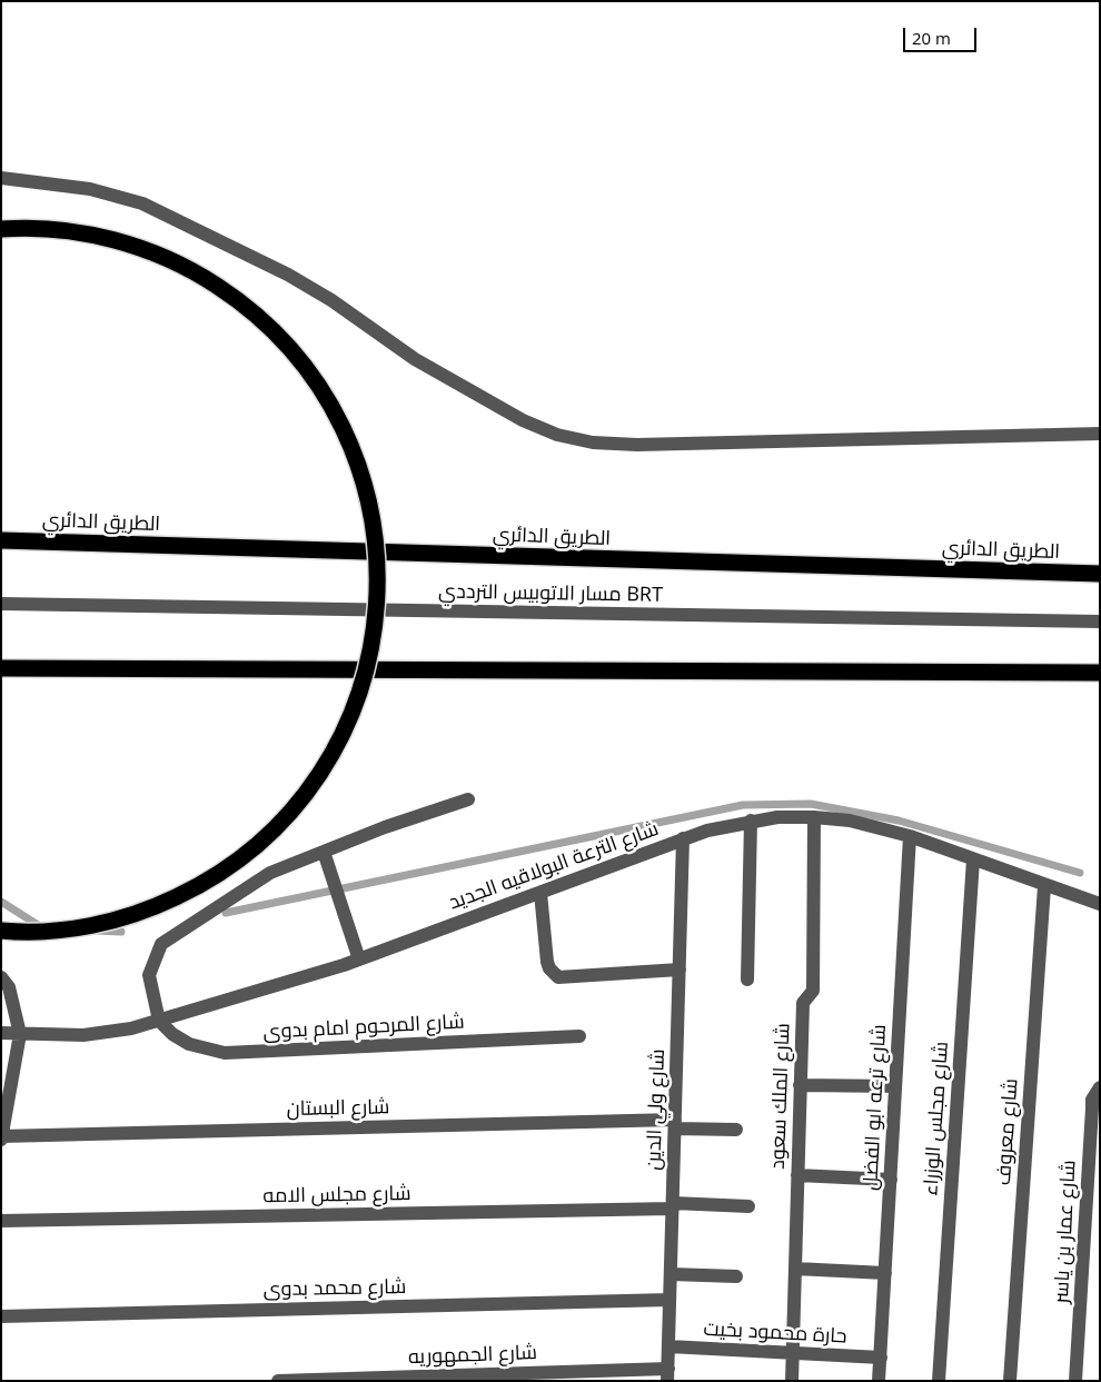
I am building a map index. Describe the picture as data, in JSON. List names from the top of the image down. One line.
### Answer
{"streets":{"highway":["الطريق الدائري"],"street":["مسار الاتوبيس الترددي BRT","شارع الترعة البولاقيه الجديد","شارع المرحوم امام بدوى","شارع الملك سعود","شارع ترعه ابو الفضل","شارع البستان","شارع ولي الدين","شارع مجلس الوزراء","شارع معروف","شارع مجلس الامه","شارع عمار بن ياسر","شارع محمد بدوى","حارة محمود بخيت","شارع الجمهوريه"]},"crossings":[["شارع الترعة البولاقيه الجديد","شارع المرحوم امام بدوى"],["شارع الترعة البولاقيه الجديد","شارع الملك سعود"],["شارع الترعة البولاقيه الجديد","شارع ترعه ابو الفضل"],["شارع الترعة البولاقيه الجديد","شارع ولي الدين"],["شارع الترعة البولاقيه الجديد","شارع مجلس الوزراء"],["شارع الترعة البولاقيه الجديد","شارع معروف"],["شارع الملك سعود","حارة محمود بخيت"],["شارع ترعه ابو الفضل","حارة محمود بخيت"],["شارع البستان","شارع ولي الدين"],["شارع ولي الدين","شارع مجلس الامه"],["شارع ولي الدين","شارع محمد بدوى"],["شارع ولي الدين","حارة محمود بخيت"],["شارع ولي الدين","شارع الجمهوريه"]],"scale_bar":"20 m"}
